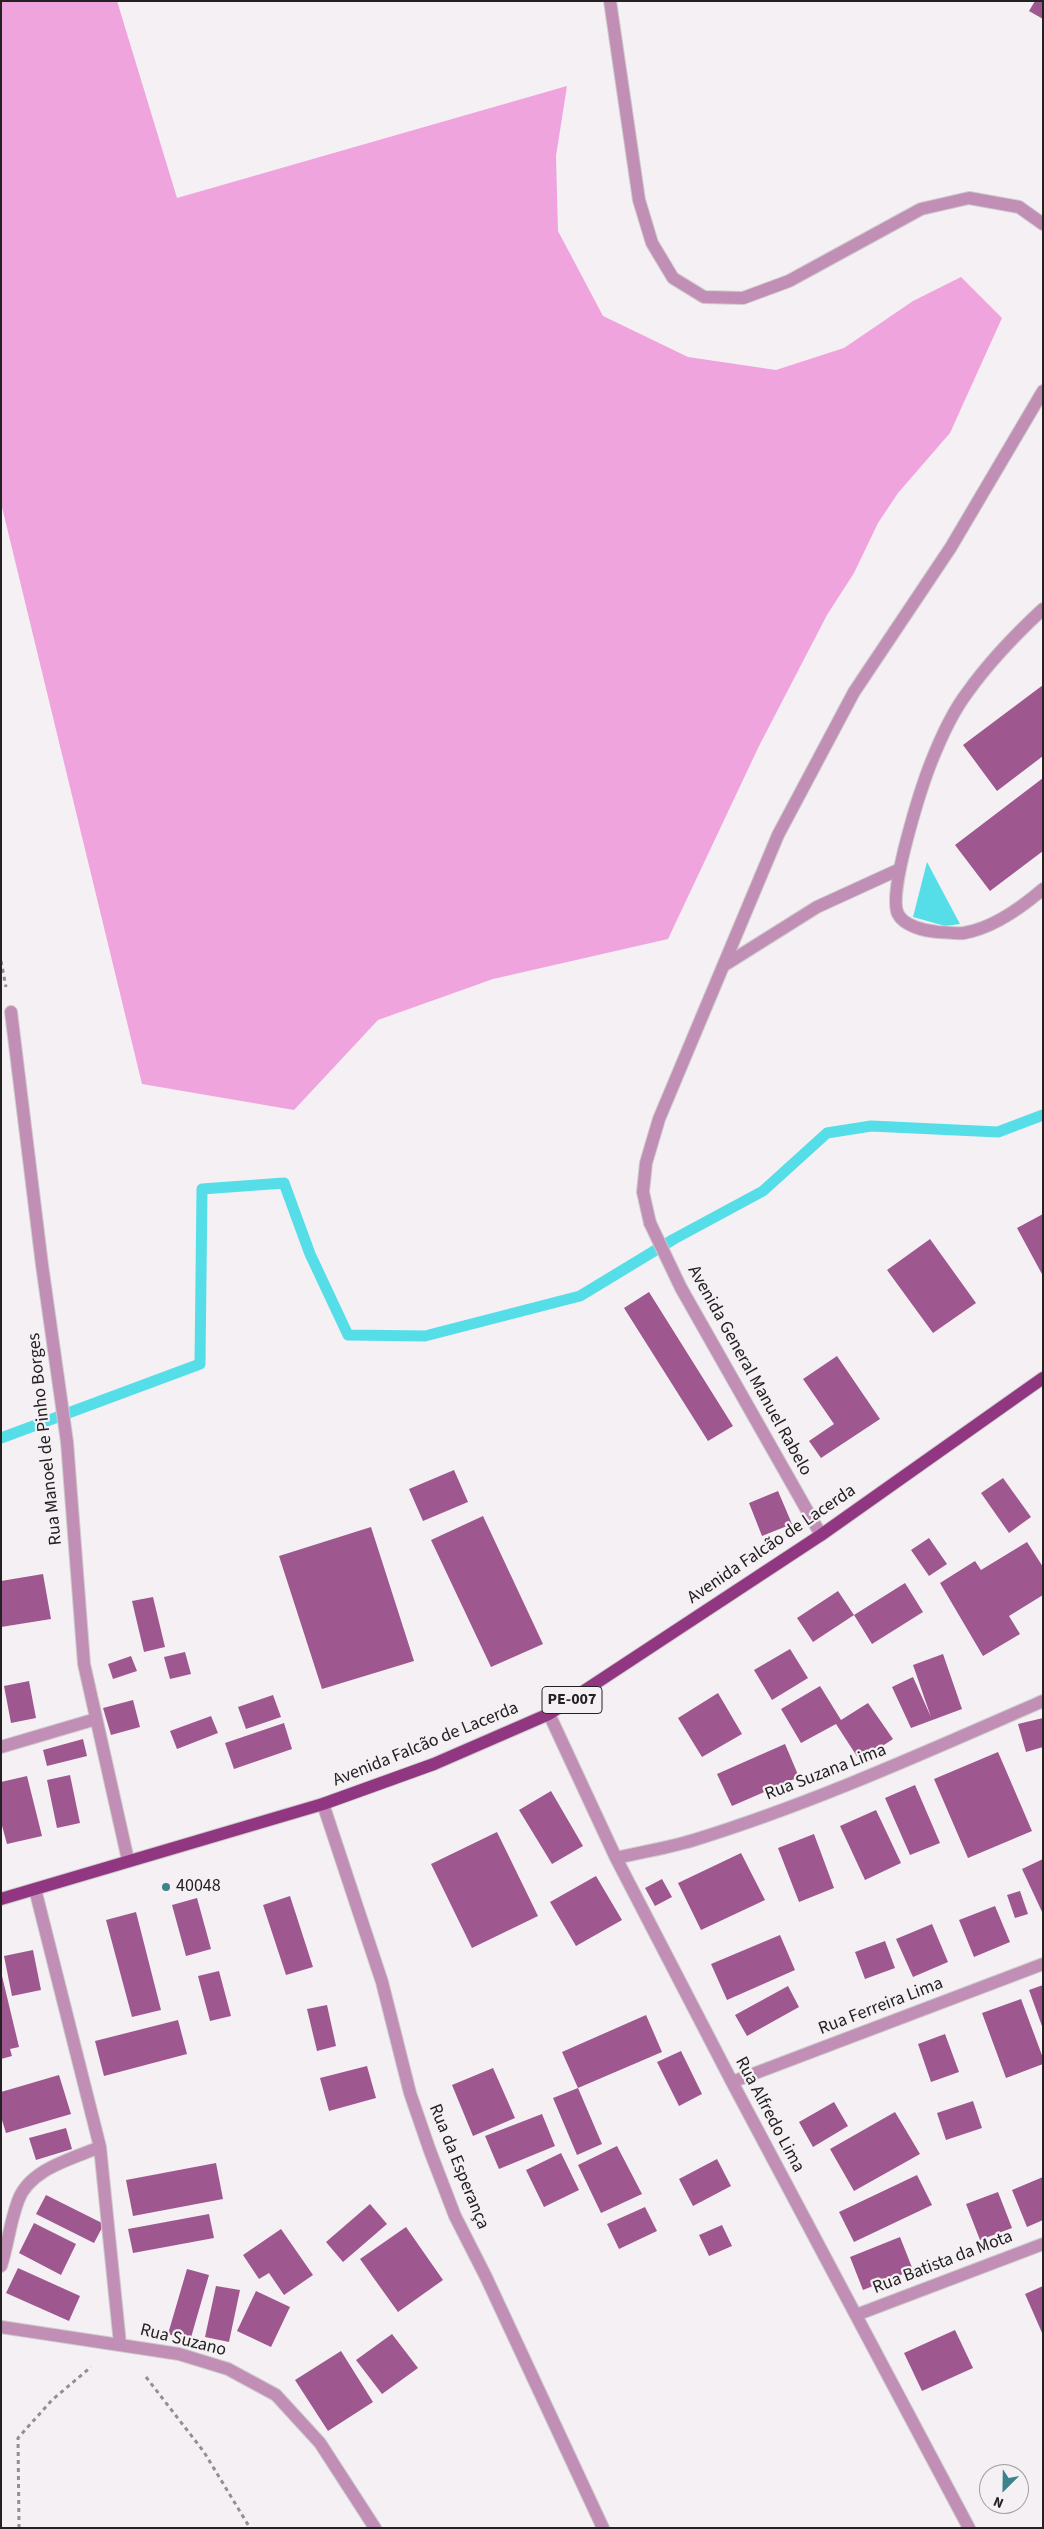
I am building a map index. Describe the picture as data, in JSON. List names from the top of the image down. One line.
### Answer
{"streets":{"main road":["Avenida Falcão de Lacerda","PE-007"],"street":["Avenida General Manuel Rabelo","Rua Manoel de Pinho Borges","Rua Suzana Lima","Rua Ferreira Lima","Rua Alfredo Lima","Rua da Esperança","Rua Batista da Mota","Rua Suzano"]},"crossings":[["Avenida General Manuel Rabelo","Avenida Falcão de Lacerda"],["Rua Manoel de Pinho Borges","Avenida Falcão de Lacerda"],["Avenida Falcão de Lacerda","Rua Alfredo Lima"],["Avenida Falcão de Lacerda","Rua da Esperança"],["Rua Suzana Lima","Rua Alfredo Lima"],["Rua Ferreira Lima","Rua Alfredo Lima"],["Rua Alfredo Lima","Rua Batista da Mota"]],"places":["40048"],"north":"bottom left"}
